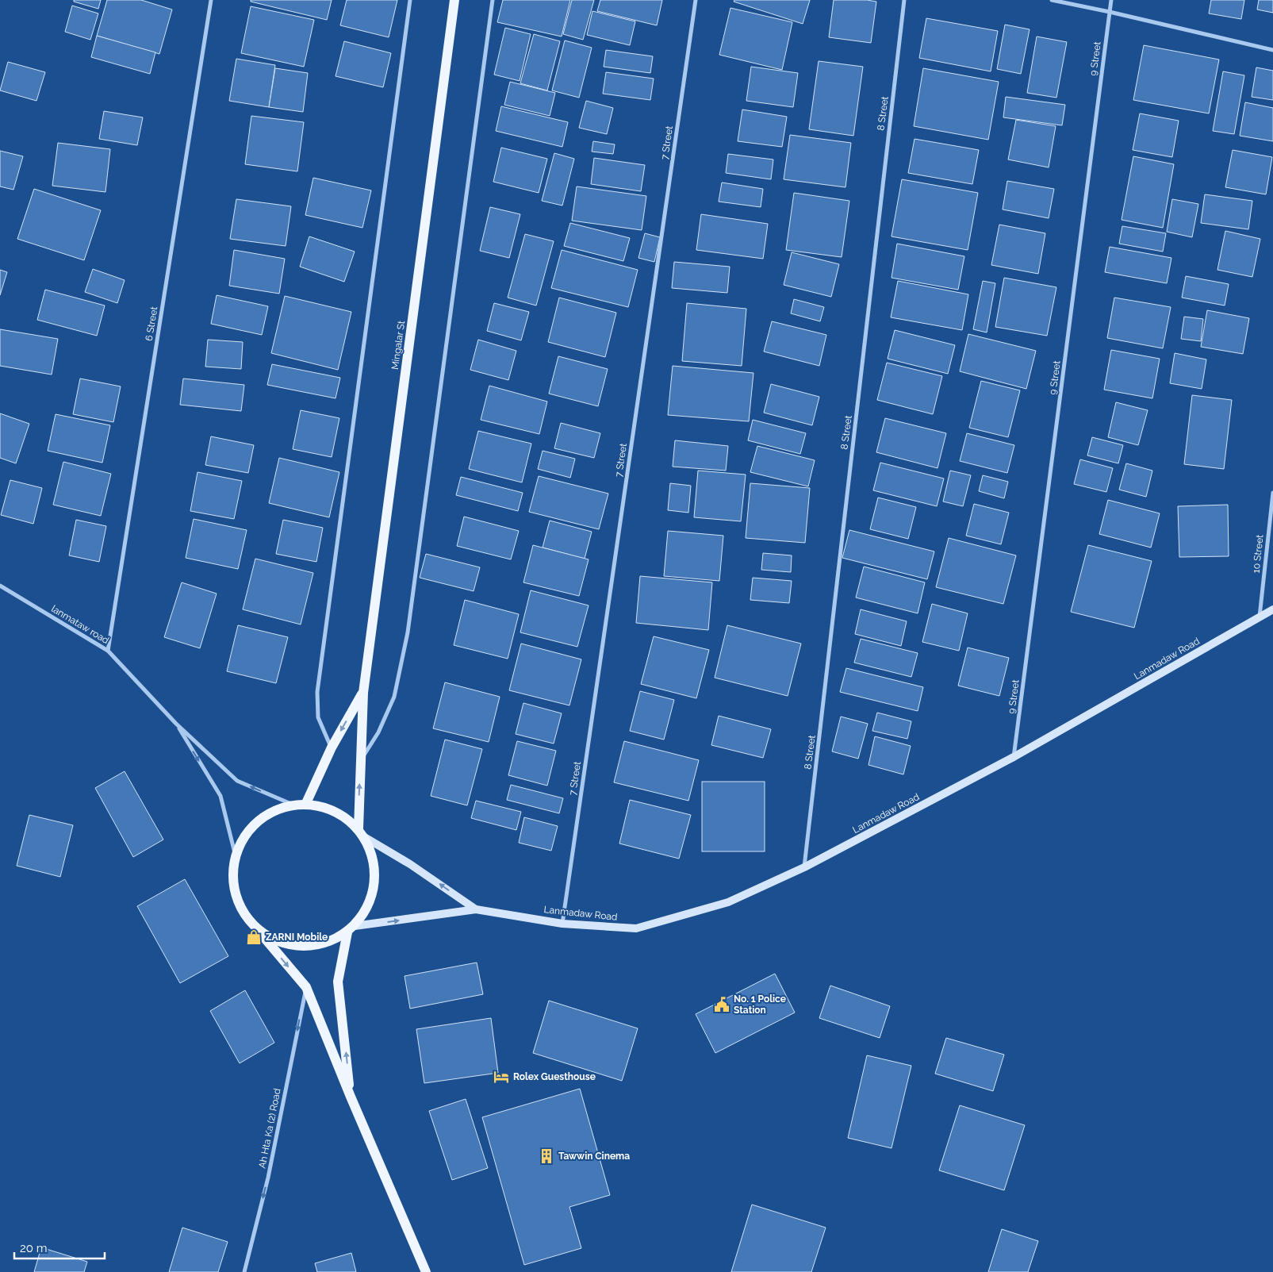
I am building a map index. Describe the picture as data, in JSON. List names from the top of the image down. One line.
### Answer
{"streets":{"main road":["Mingalar St"],"street":["9 Street","8 Street","7 Street","6 Street","10 Street","lanmataw road","Lanmadaw Road","Ah Hta Ka (2) Road"]},"crossings":[["9 Street","Lanmadaw Road"],["8 Street","Lanmadaw Road"],["7 Street","Lanmadaw Road"],["6 Street","lanmataw road"],["Mingalar St","Lanmadaw Road"],["10 Street","Lanmadaw Road"]],"one_way":["Ah Hta Ka (2) Road"],"places":{"shop":["ZARNI Mobile"],"public building":["No. 1 Police Station"],"hotel":["Rolex Guesthouse"],"building":["Tawwin Cinema"]},"scale_bar":"20 m"}
